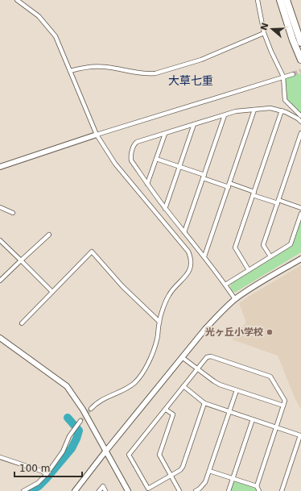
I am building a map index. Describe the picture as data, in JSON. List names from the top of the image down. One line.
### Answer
{"districts":["大草七重"],"places":["光ヶ丘小学校"],"scale_bar":"100 m","north":"left"}
